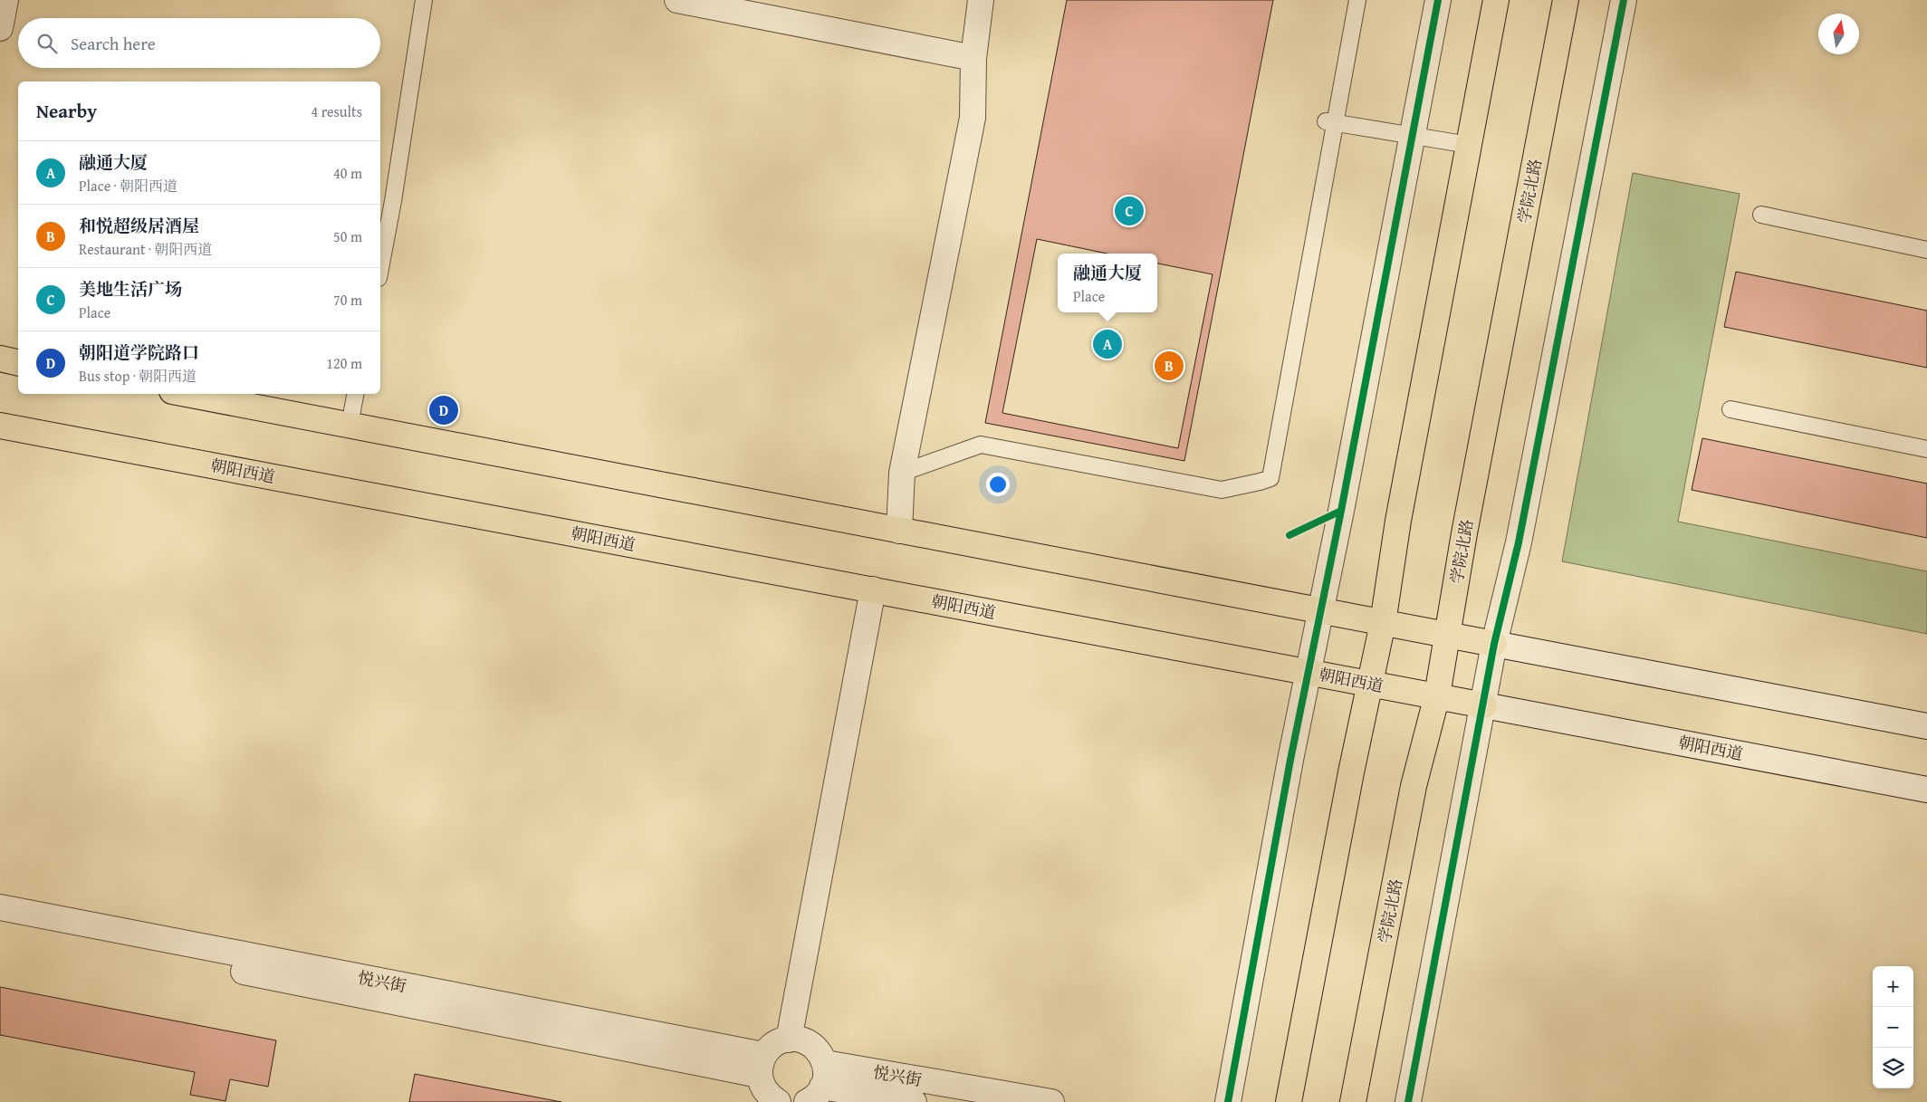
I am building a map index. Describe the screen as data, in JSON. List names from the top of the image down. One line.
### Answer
{"streets":{"main road":["学院北路","朝阳西道"],"street":["悦兴街"]},"crossings":[["学院北路","朝阳西道"]],"north":"top","page":{"search":"Search here","heading":["Nearby","4 results"],"list":[{"mark":"A","name":"融通大厦","note":"Place · 朝阳西道","value":"40 m"},{"mark":"B","name":"和悦超级居酒屋","note":"Restaurant · 朝阳西道","value":"50 m"},{"mark":"C","name":"美地生活广场","note":"Place","value":"70 m"},{"mark":"D","name":"朝阳道学院路口","note":"Bus stop · 朝阳西道","value":"120 m"}],"pins":["C","A","B","D"],"popup":["融通大厦","Place"],"map_buttons":["+","−"]}}
